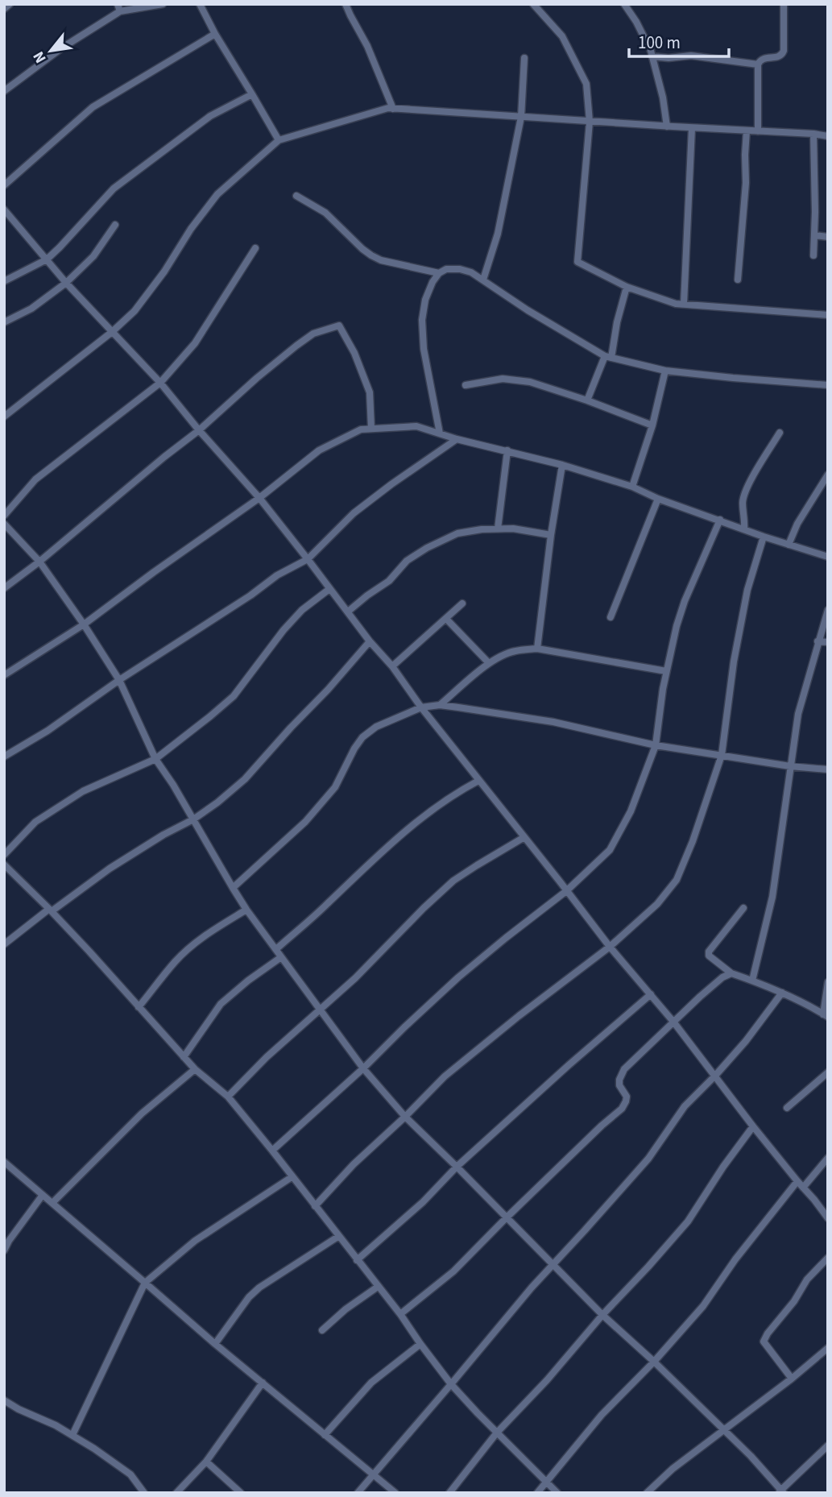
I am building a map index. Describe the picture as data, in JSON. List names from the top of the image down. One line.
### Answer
{"scale_bar":"100 m","north":"bottom left"}
